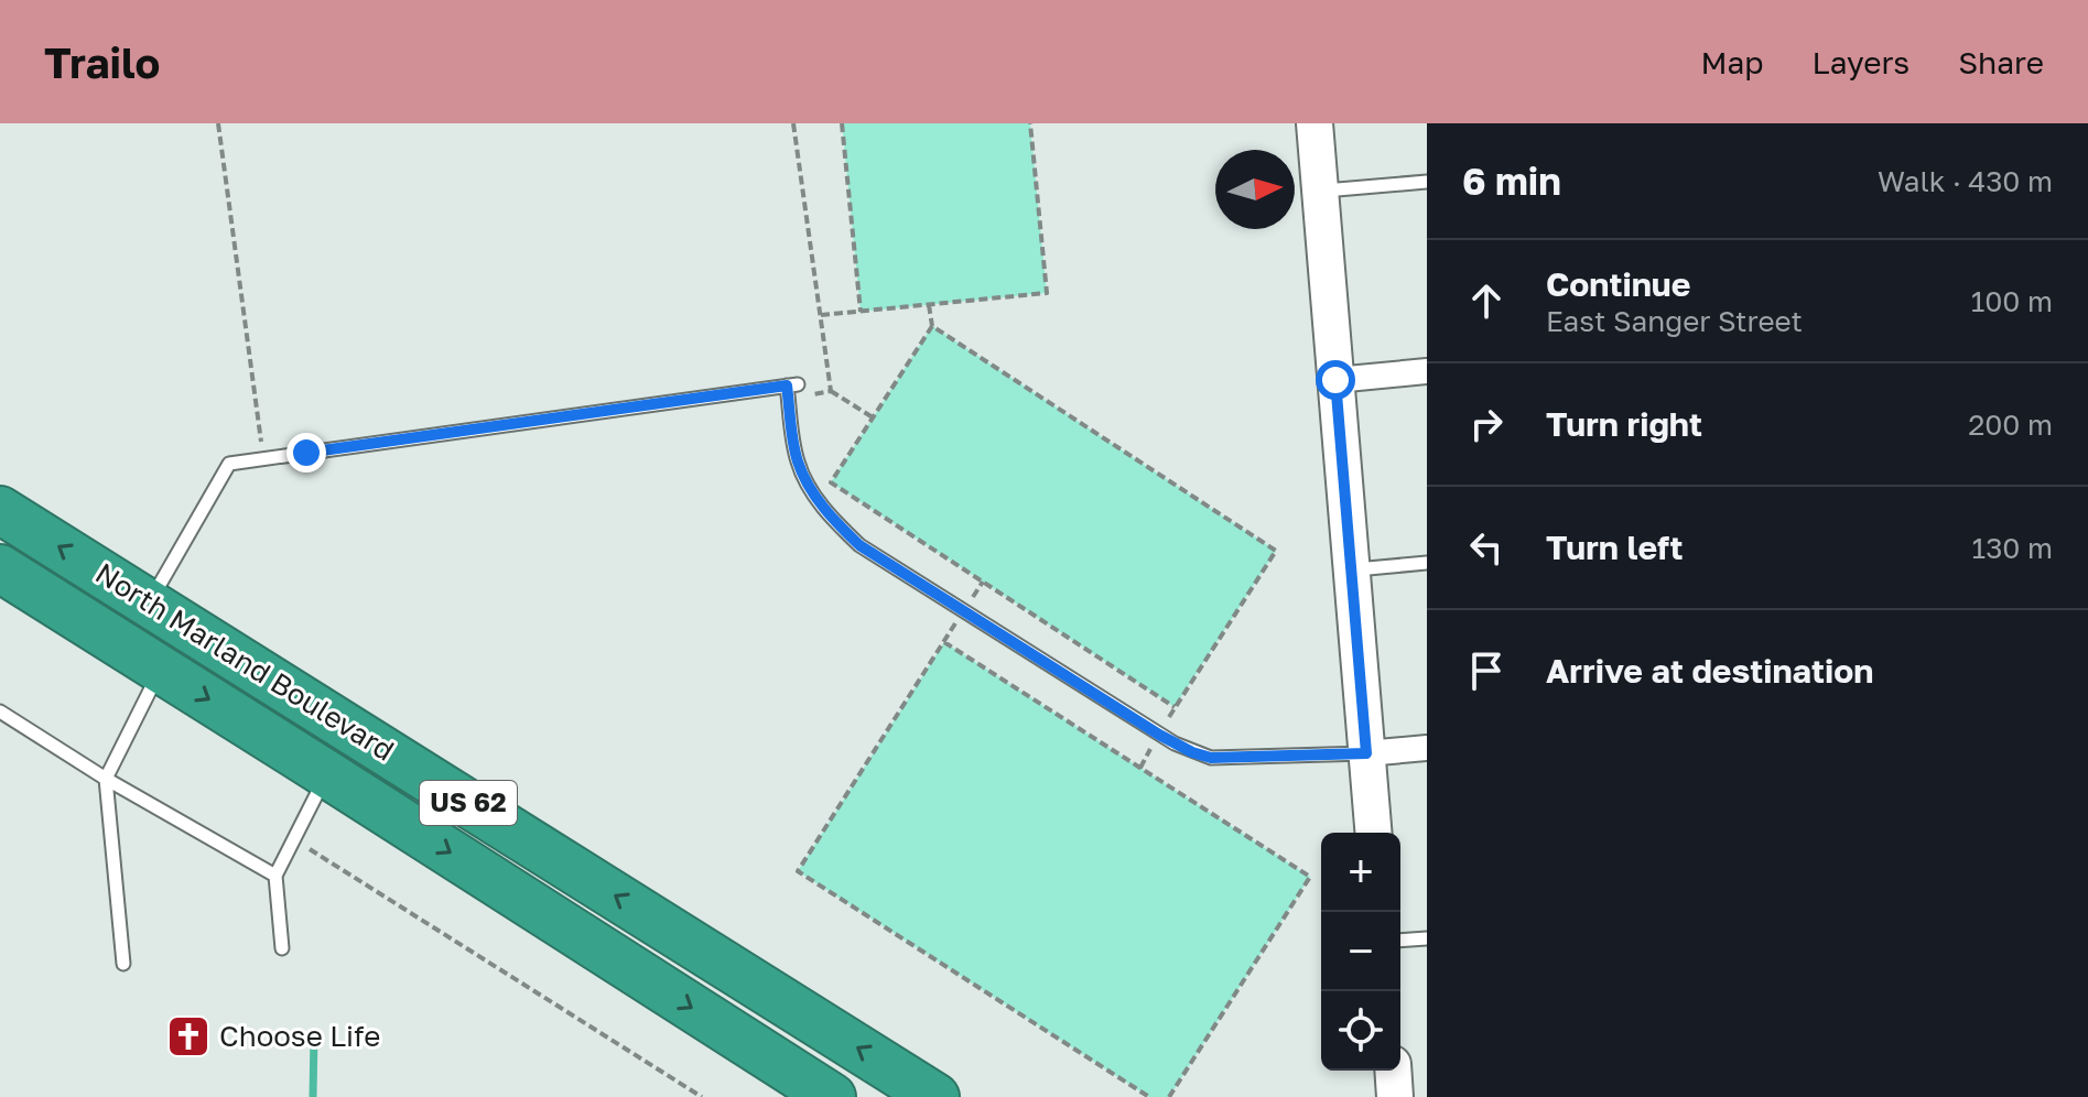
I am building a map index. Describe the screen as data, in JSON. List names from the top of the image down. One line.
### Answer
{"streets":{"highway":["North Marland Boulevard","US 62"]},"places":{"church":["Choose Life"]},"north":"right","page":{"header":"Trailo","nav":["Map","Layers","Share"],"heading":["6 min","Walk · 430 m"],"list":[["Continue","East Sanger Street","100 m"],["Turn right","200 m"],["Turn left","130 m"],"Arrive at destination"],"map_buttons":["+","−"]}}
